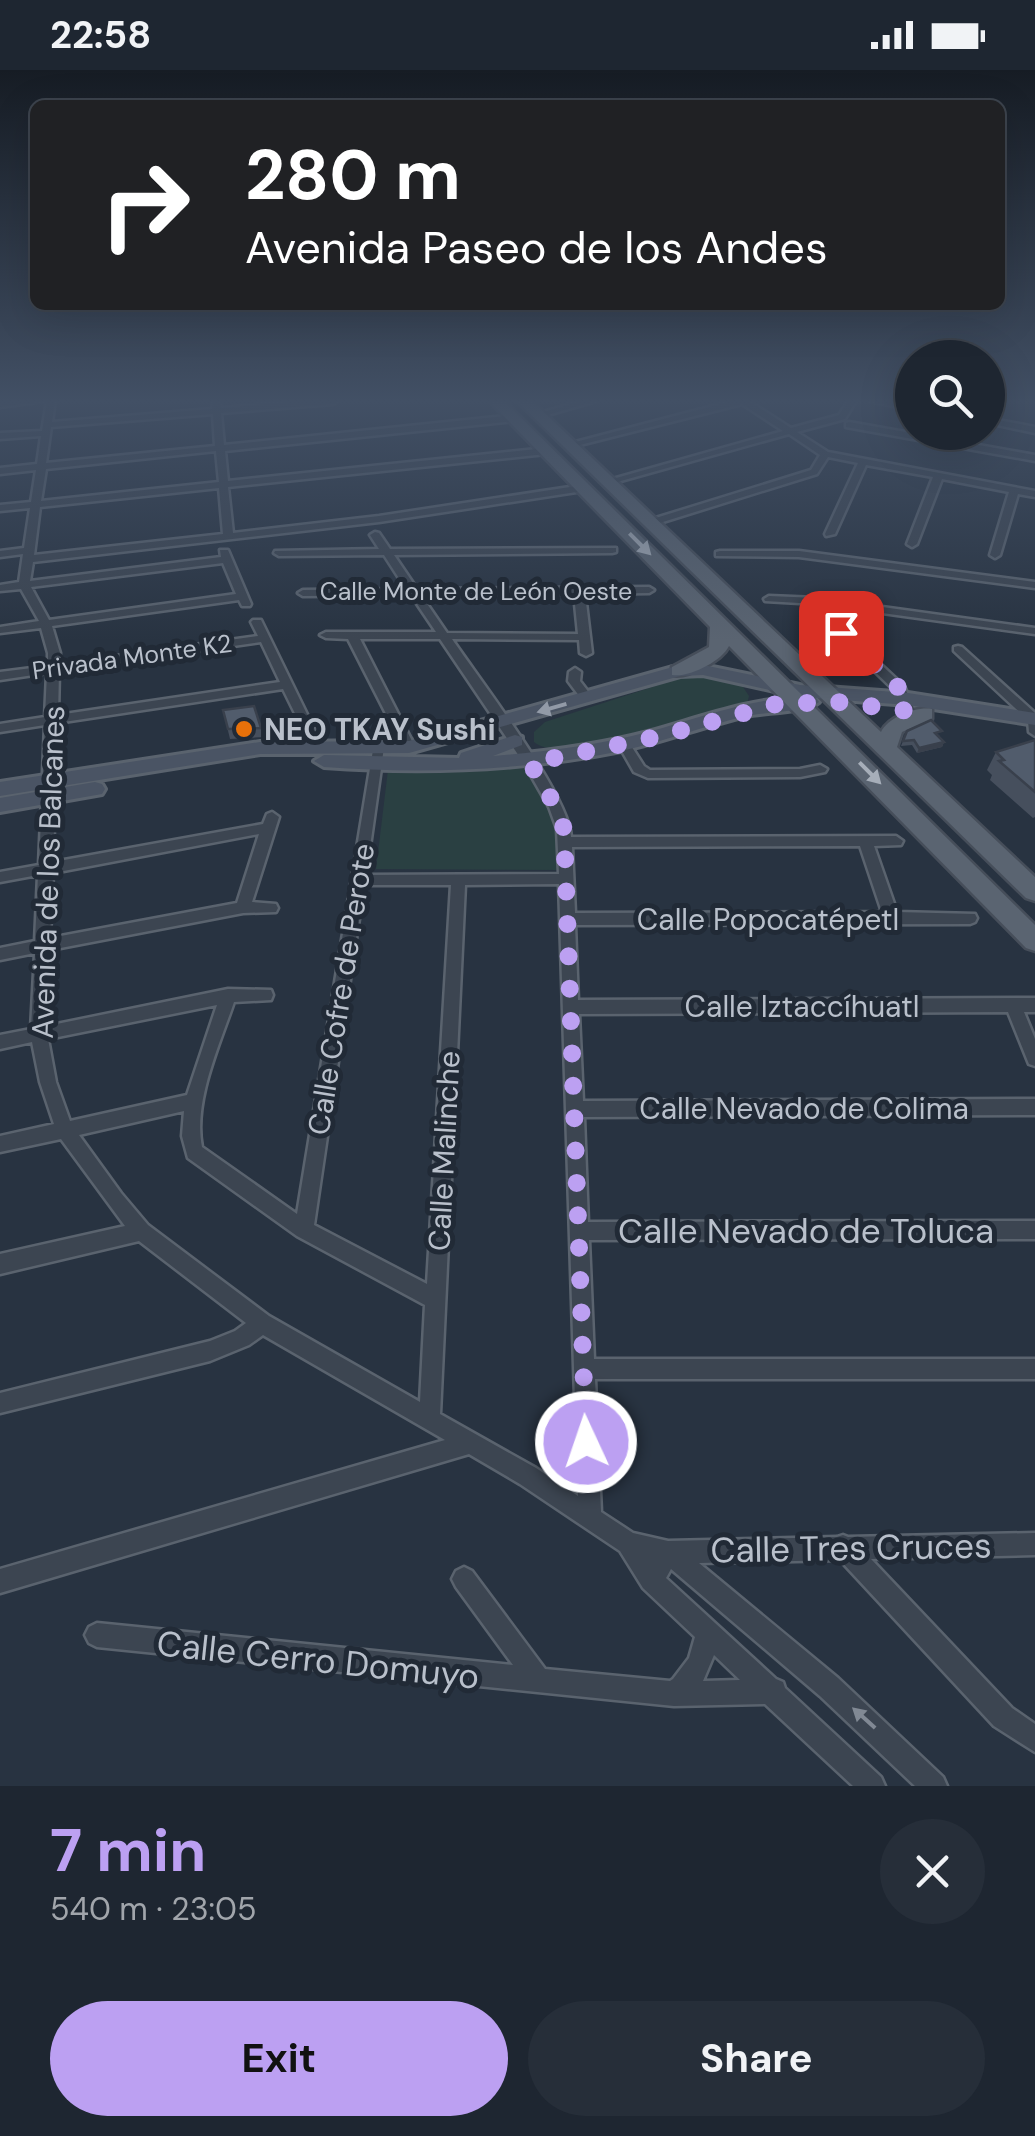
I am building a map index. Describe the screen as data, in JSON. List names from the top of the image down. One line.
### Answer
{"streets":{"street":["Calle Monte de León Oeste","Privada Monte K2","Avenida de los Balcanes","Calle Popocatépetl","Calle Cofre de Perote","Calle Iztaccíhuatl","Calle Nevado de Colima","Calle Malinche","Calle Nevado de Toluca","Calle Tres Cruces","Calle Cerro Domuyo"]},"crossings":[["Privada Monte K2","Avenida de los Balcanes"],["Avenida de los Balcanes","Calle Malinche"]],"places":["NEO TKAY Sushi"],"page":{"status":"22:58","turn":["280 m","Avenida Paseo de los Andes"],"heading":["7 min","540 m · 23:05"],"buttons":["Exit","Share"]}}
